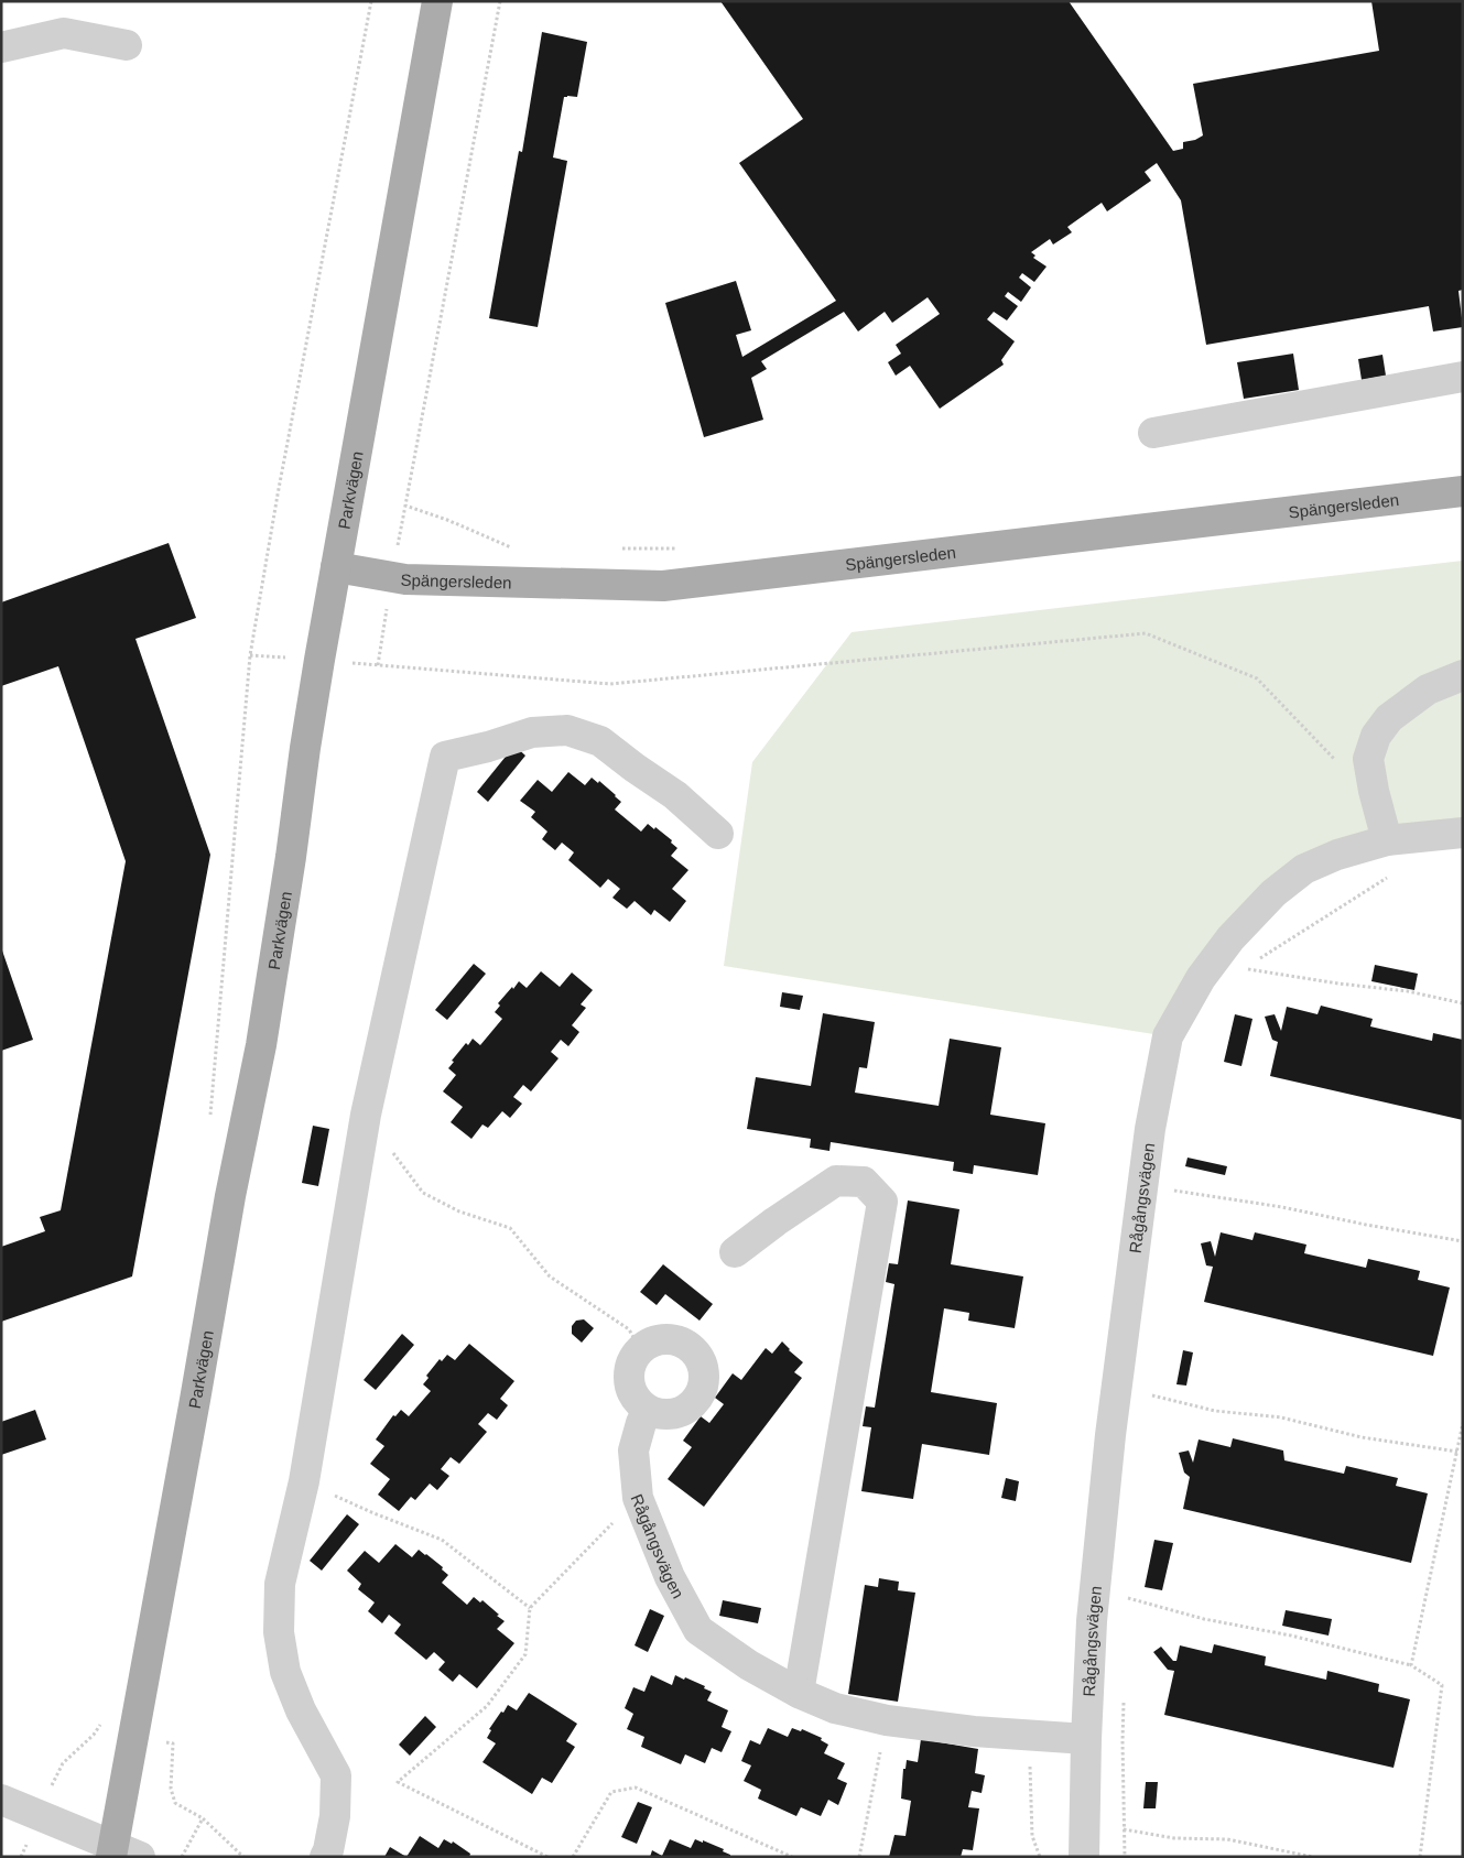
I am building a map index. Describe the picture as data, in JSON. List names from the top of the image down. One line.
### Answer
{"streets":{"main road":["Parkvägen","Spängersleden"],"street":["Rågångsvägen"]},"crossings":[["Parkvägen","Spängersleden"]]}
